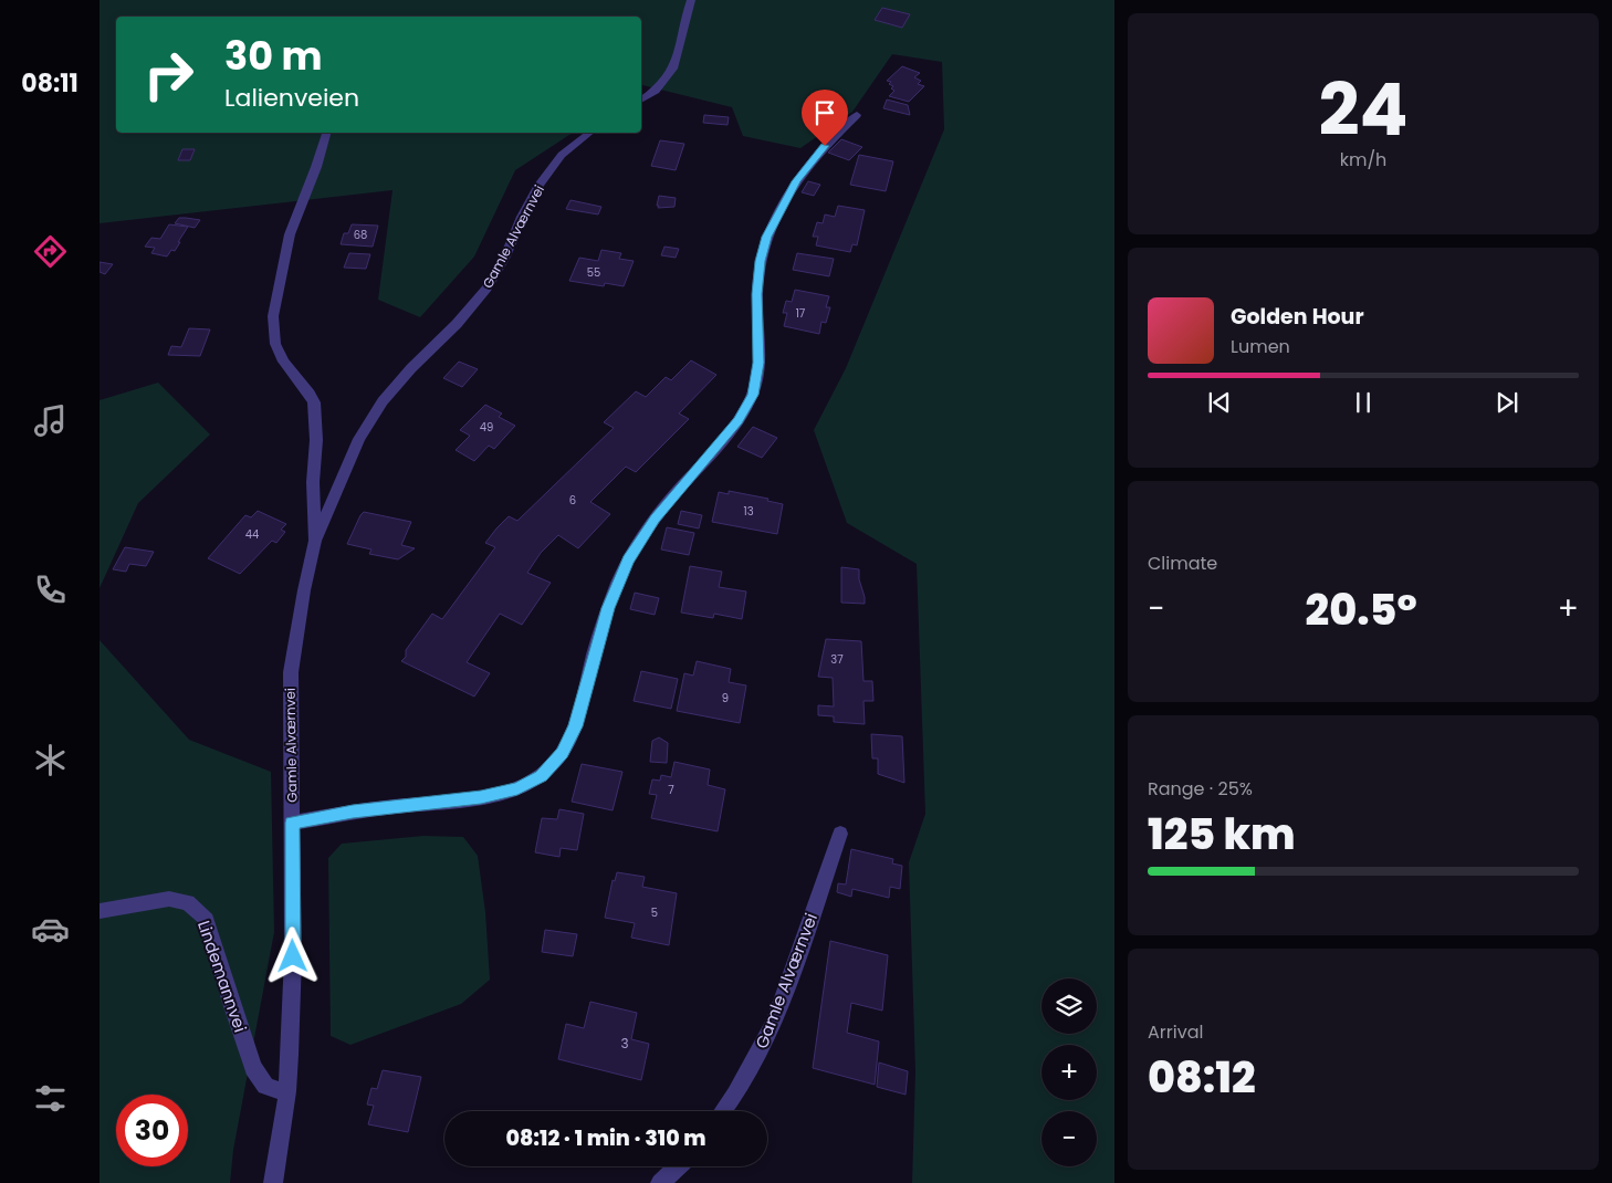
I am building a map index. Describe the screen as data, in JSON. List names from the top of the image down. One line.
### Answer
{"streets":{"street":["Gamle Alværnvei","Lindemannvei"]},"crossings":[["Gamle Alværnvei","Lindemannvei"]],"house_numbers":["68","55","17","49","6","13","44","37","9","7","5","3"],"page":{"tabs":"08:11","tile":[["24","km/h"],"Climate",["Range · 25%","125 km"],["Arrival","08:12"]],"turn":["30 m","Lalienveien"],"song":["Golden Hour","Lumen"],"heat":["−","20.5°","+"],"map_buttons":["+","−"],"limit":"30","trip":"08:12 · 1 min · 310 m"}}
